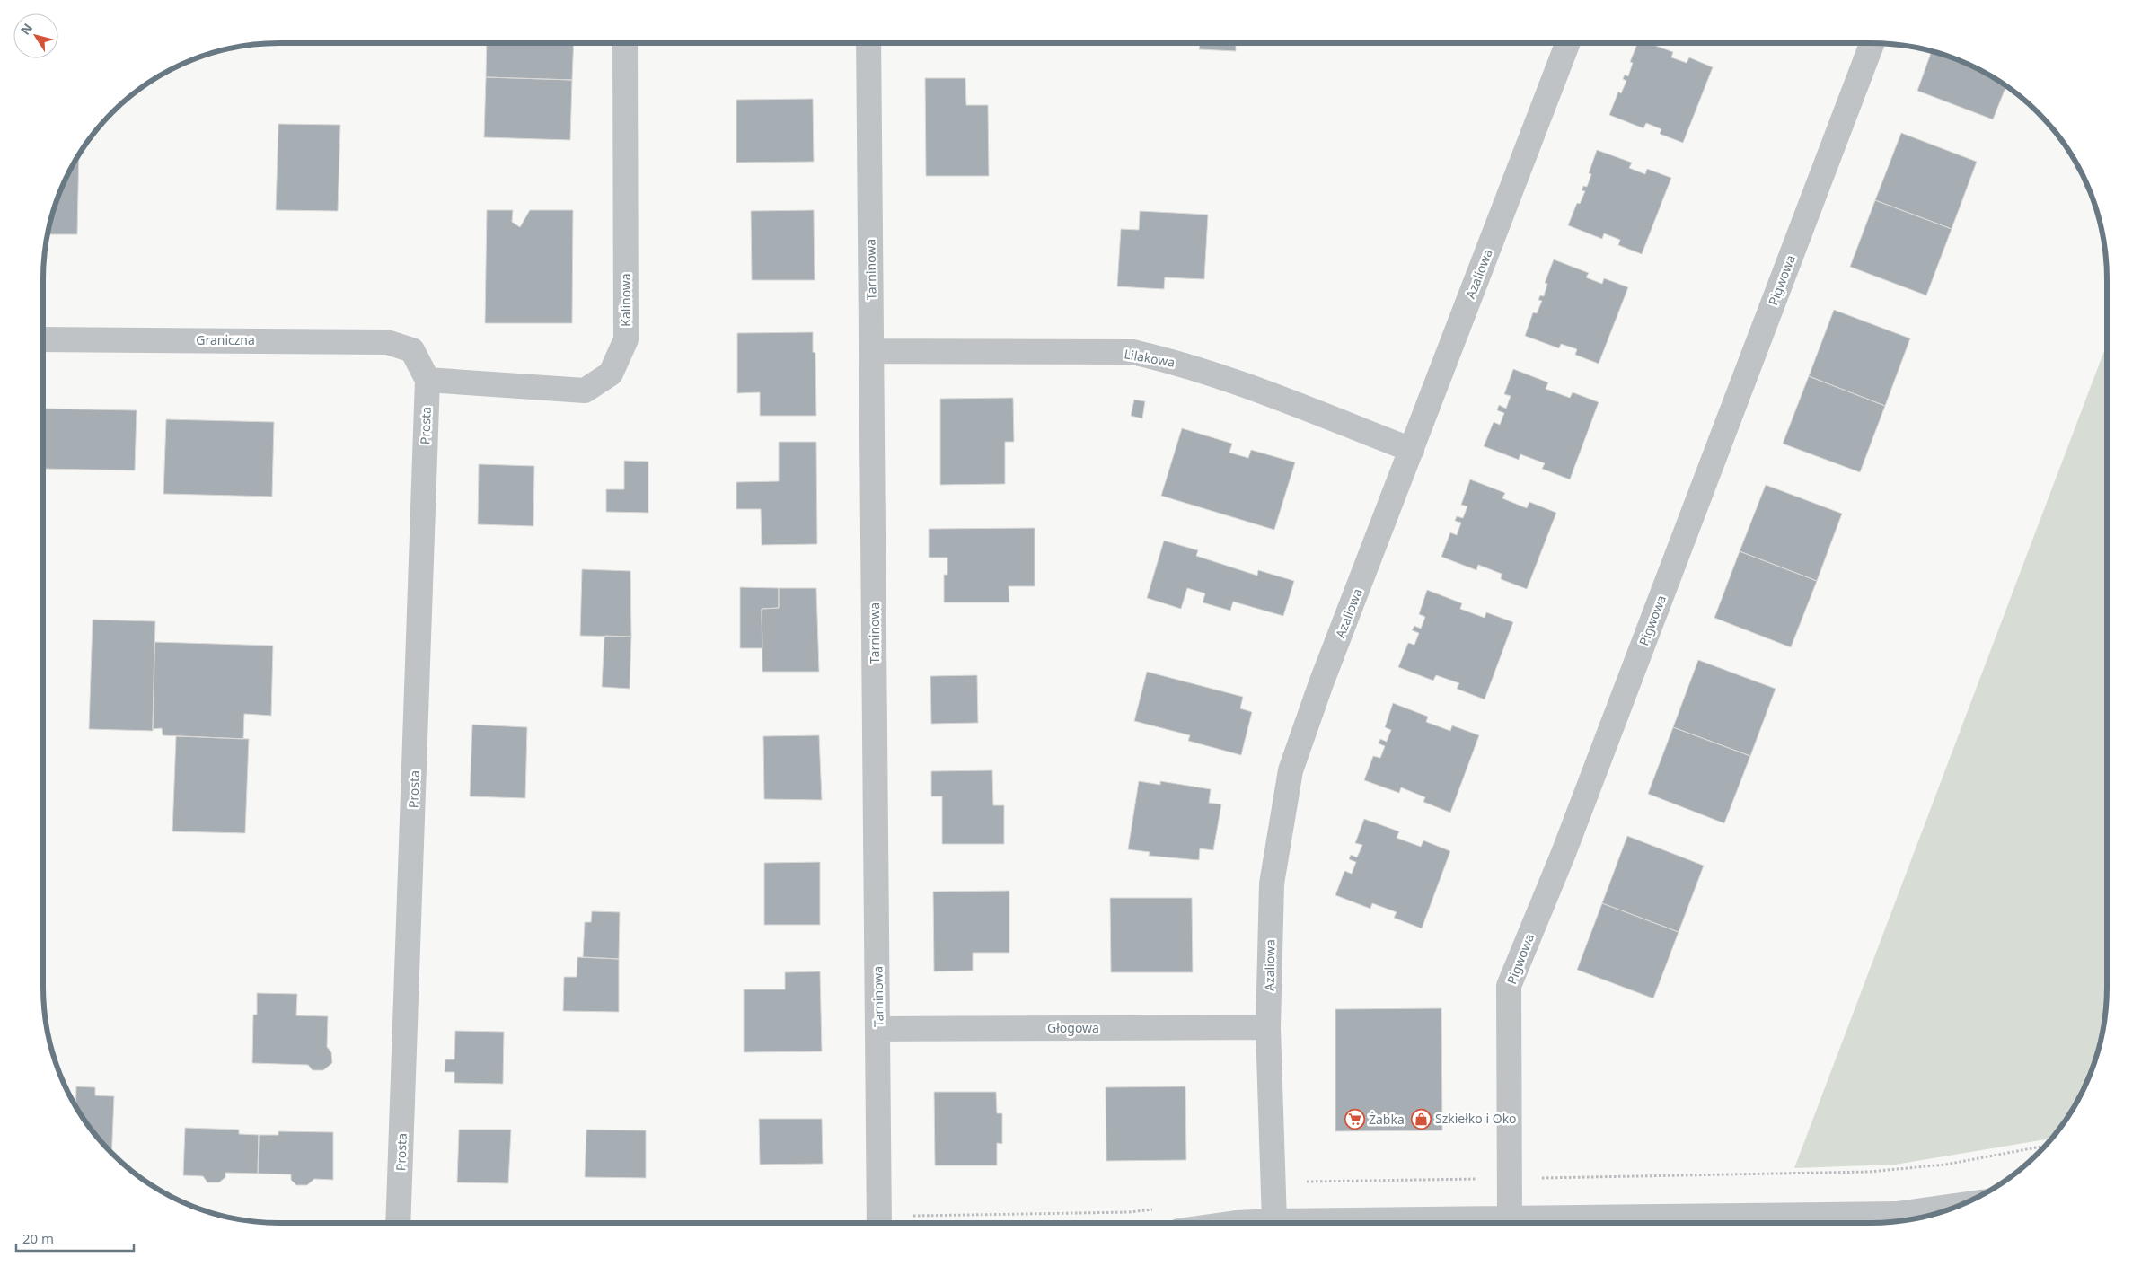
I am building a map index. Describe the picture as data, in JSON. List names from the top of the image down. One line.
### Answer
{"streets":{"street":["Tarninowa","Azaliowa","Pigwowa","Kalinowa","Graniczna","Lilakowa","Prosta","Głogowa"]},"crossings":[["Tarninowa","Lilakowa"],["Tarninowa","Głogowa"],["Azaliowa","Lilakowa"],["Azaliowa","Głogowa"],["Kalinowa","Prosta"],["Graniczna","Prosta"]],"places":{"shop":["Szkiełko i Oko"],"supermarket":["Żabka"]},"scale_bar":"20 m","north":"top left"}
